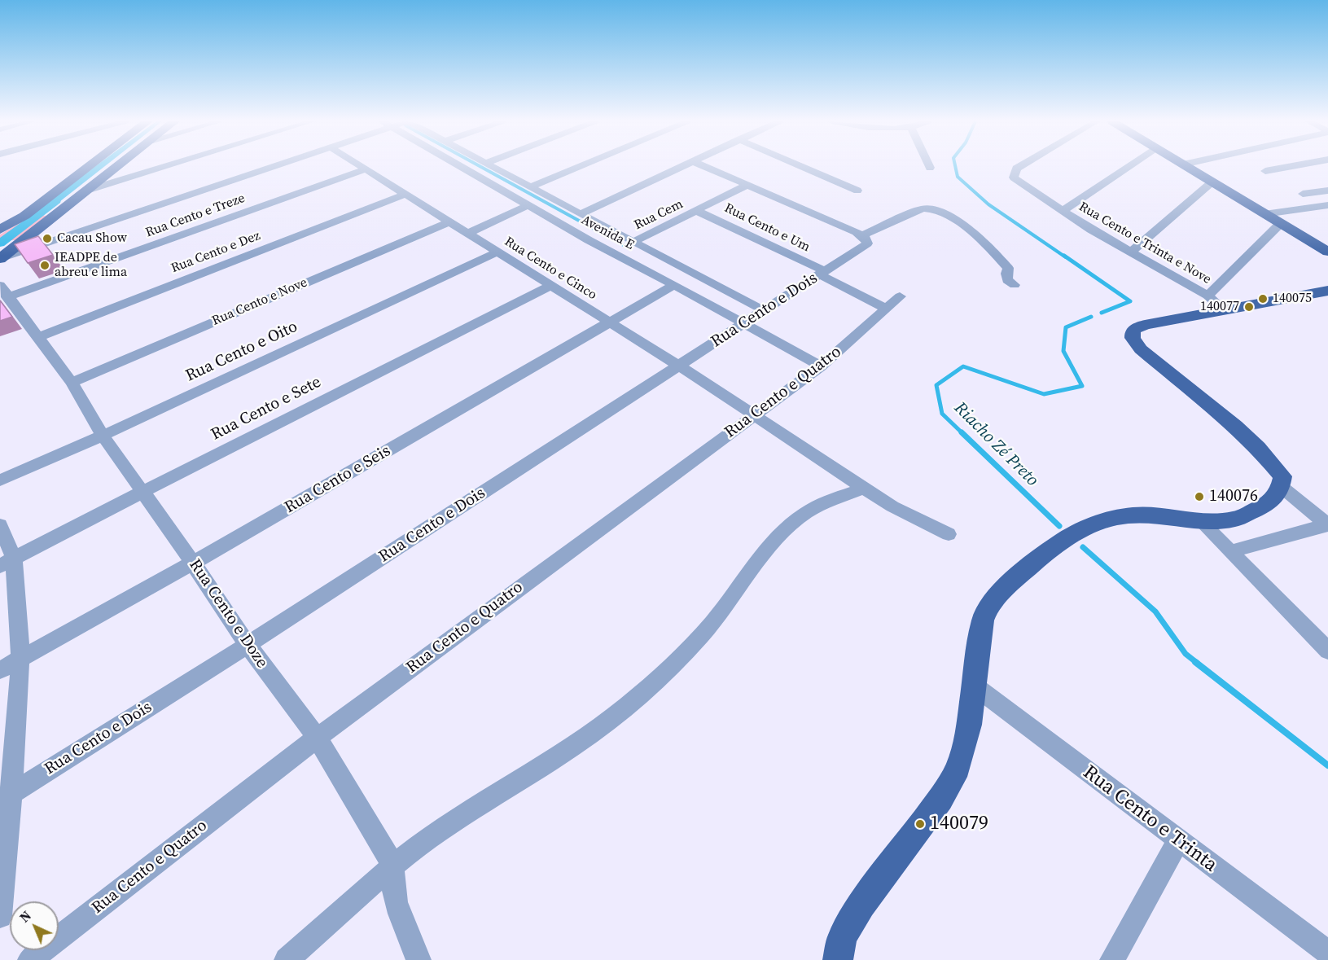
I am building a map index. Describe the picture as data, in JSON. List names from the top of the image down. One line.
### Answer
{"streets":{"street":["Rua Cem","Rua Cento e Treze","Rua Cento e Um","Avenida E","Rua Cento e Trinta e Nove","Rua Cento e Dez","Rua Cento e Cinco","Rua Cento e Nove","Rua Cento e Dois","Rua Cento e Oito","Rua Cento e Quatro","Rua Cento e Sete","Rua Cento e Seis","Rua Cento e Doze","Rua Cento e Trinta"]},"crossings":[["Rua Cem","Rua Cento e Um"],["Rua Cem","Avenida E"],["Rua Cento e Treze","Rua Cento e Cinco"],["Rua Cento e Treze","Rua Cento e Doze"],["Rua Cento e Um","Rua Cento e Dois"],["Rua Cento e Um","Rua Cento e Quatro"],["Avenida E","Rua Cento e Dois"],["Avenida E","Rua Cento e Quatro"],["Avenida E","Rua Cento e Seis"],["Rua Cento e Dez","Rua Cento e Cinco"],["Rua Cento e Dez","Rua Cento e Doze"],["Rua Cento e Cinco","Rua Cento e Nove"],["Rua Cento e Cinco","Rua Cento e Dois"],["Rua Cento e Cinco","Rua Cento e Oito"],["Rua Cento e Cinco","Rua Cento e Quatro"],["Rua Cento e Cinco","Rua Cento e Sete"],["Rua Cento e Cinco","Rua Cento e Seis"],["Rua Cento e Nove","Rua Cento e Doze"],["Rua Cento e Dois","Rua Cento e Doze"],["Rua Cento e Oito","Rua Cento e Doze"],["Rua Cento e Quatro","Rua Cento e Doze"],["Rua Cento e Sete","Rua Cento e Doze"],["Rua Cento e Seis","Rua Cento e Doze"]],"water":["Riacho Zé Preto"],"places":["Cacau Show","IEADPE de abreu e lima","140075","140077","140076","140079"],"north":"top left"}
